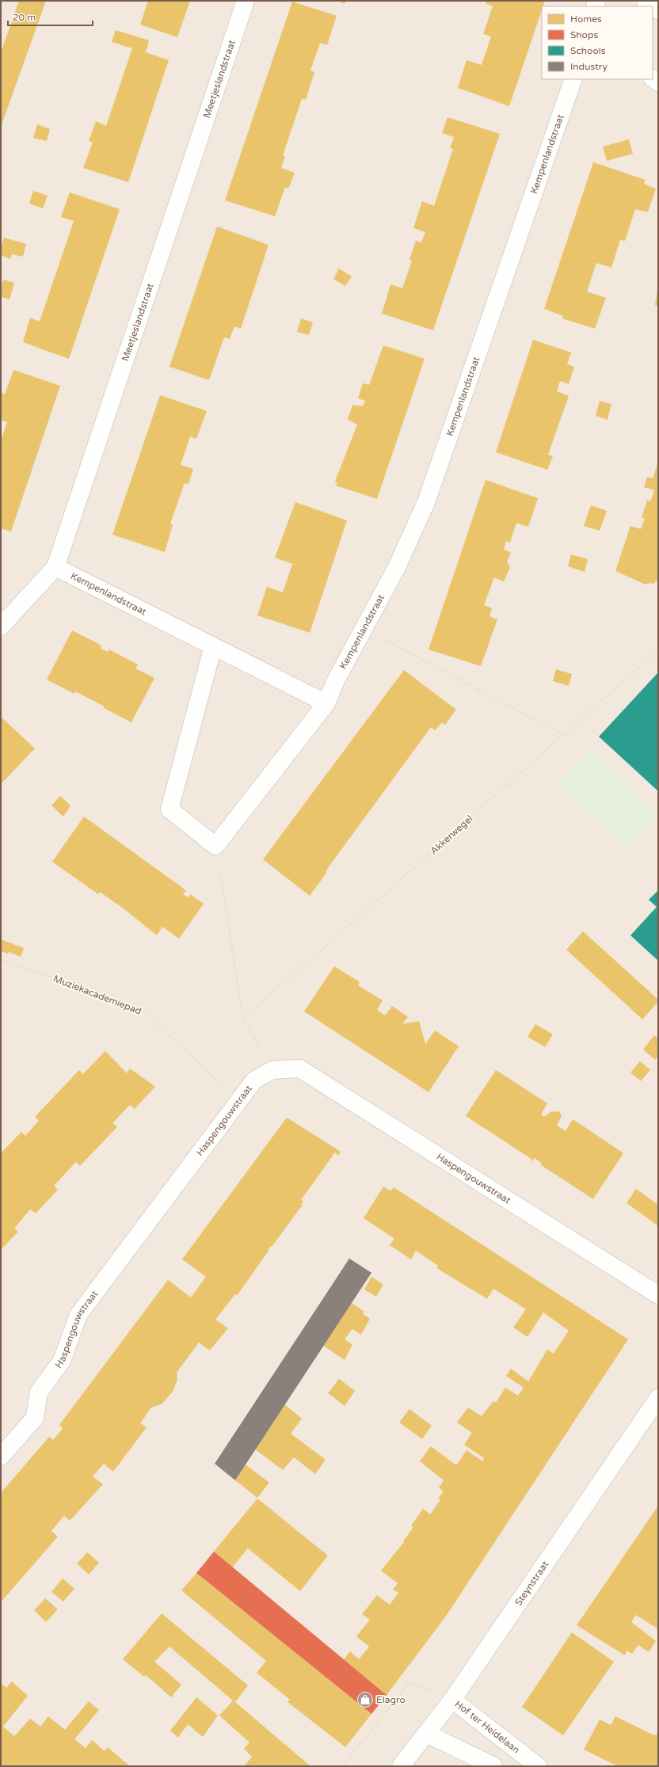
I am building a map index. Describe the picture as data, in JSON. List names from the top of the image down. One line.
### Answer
{"streets":{"street":["Meetjeslandstraat","Kempenlandstraat","Haspengouwstraat","Steynstraat","Hof ter Heidelaan"],"path":["Akkerwegel","Muziekacademiepad"]},"crossings":[["Meetjeslandstraat","Kempenlandstraat"],["Muziekacademiepad","Haspengouwstraat"],["Steynstraat","Hof ter Heidelaan"]],"places":{"shop":["Elagro"]},"legend":["Homes","Shops","Schools","Industry"],"scale_bar":"20 m"}
